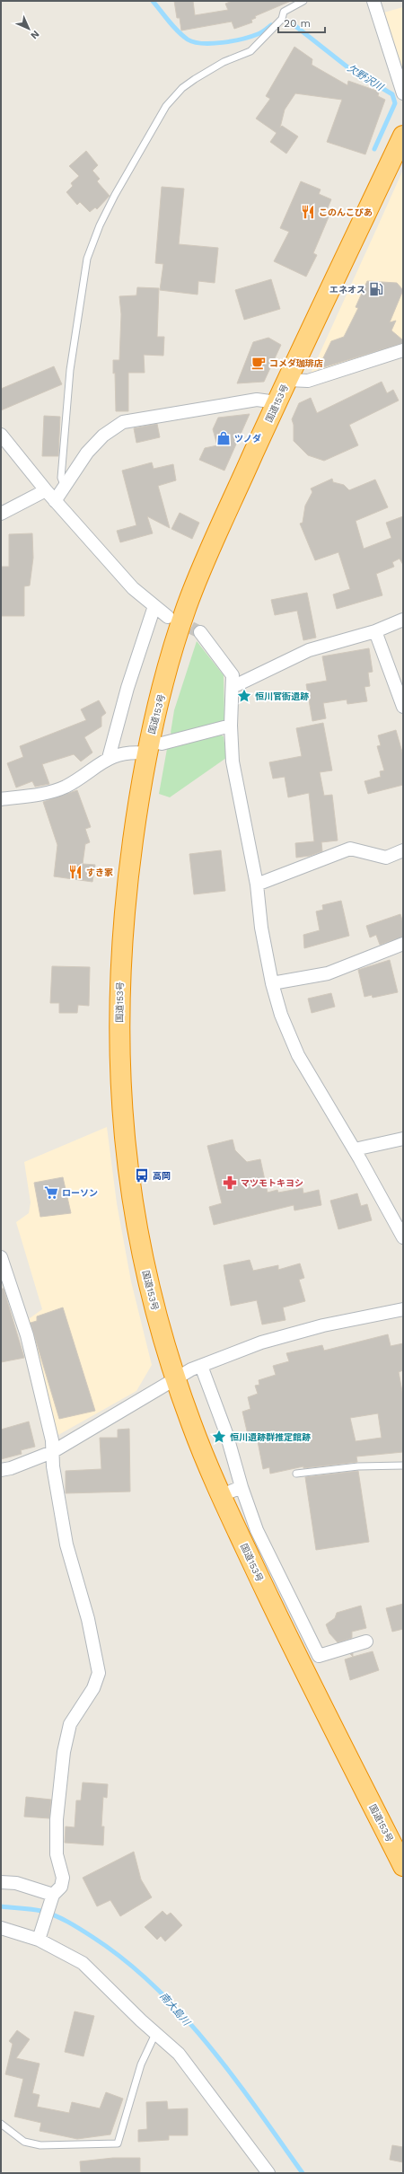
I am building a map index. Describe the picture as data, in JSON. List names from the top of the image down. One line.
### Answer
{"streets":{"highway":["国道153号"]},"water":["欠野沢川","南大島川"],"places":{"restaurant":["このんこぴあ","すき家"],"fuel station":["エネオス"],"cafe":["コメダ珈琲店"],"shop":["ツノダ"],"place":["恒川官衙遺跡","恒川遺跡群推定館跡"],"bus stop":["高岡"],"pharmacy":["マツモトキヨシ"],"supermarket":["ローソン"]},"scale_bar":"20 m","north":"bottom right"}
